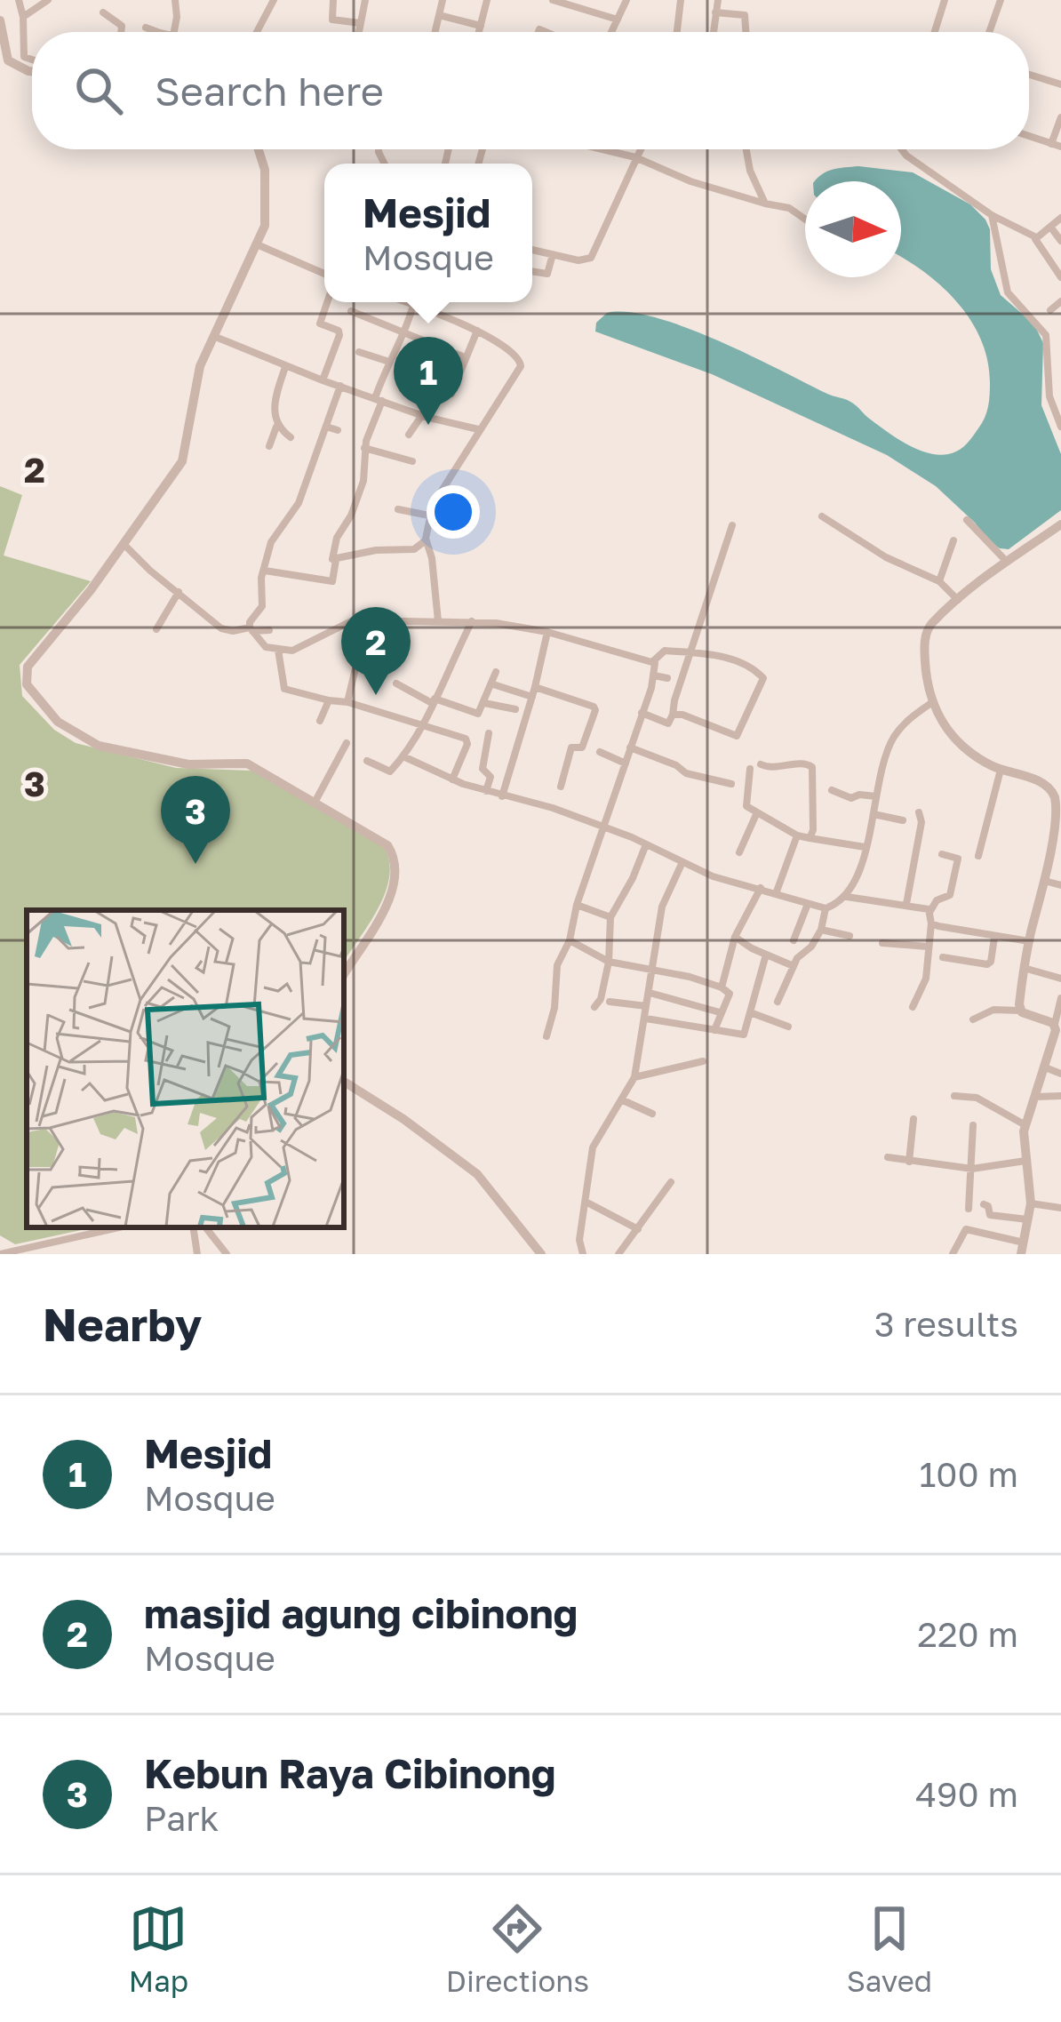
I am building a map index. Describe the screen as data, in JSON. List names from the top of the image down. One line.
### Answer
{"north":"right","page":{"search":"Search here","popup":["Mesjid","Mosque"],"pins":["1","2","3"],"heading":["Nearby","3 results"],"list":[{"mark":"1","name":"Mesjid","note":"Mosque","value":"100 m"},{"mark":"2","name":"masjid agung cibinong","note":"Mosque","value":"220 m"},{"mark":"3","name":"Kebun Raya Cibinong","note":"Park","value":"490 m"}],"nav":["Map","Directions","Saved"]},"grid":{"rows":["2","3"]}}
